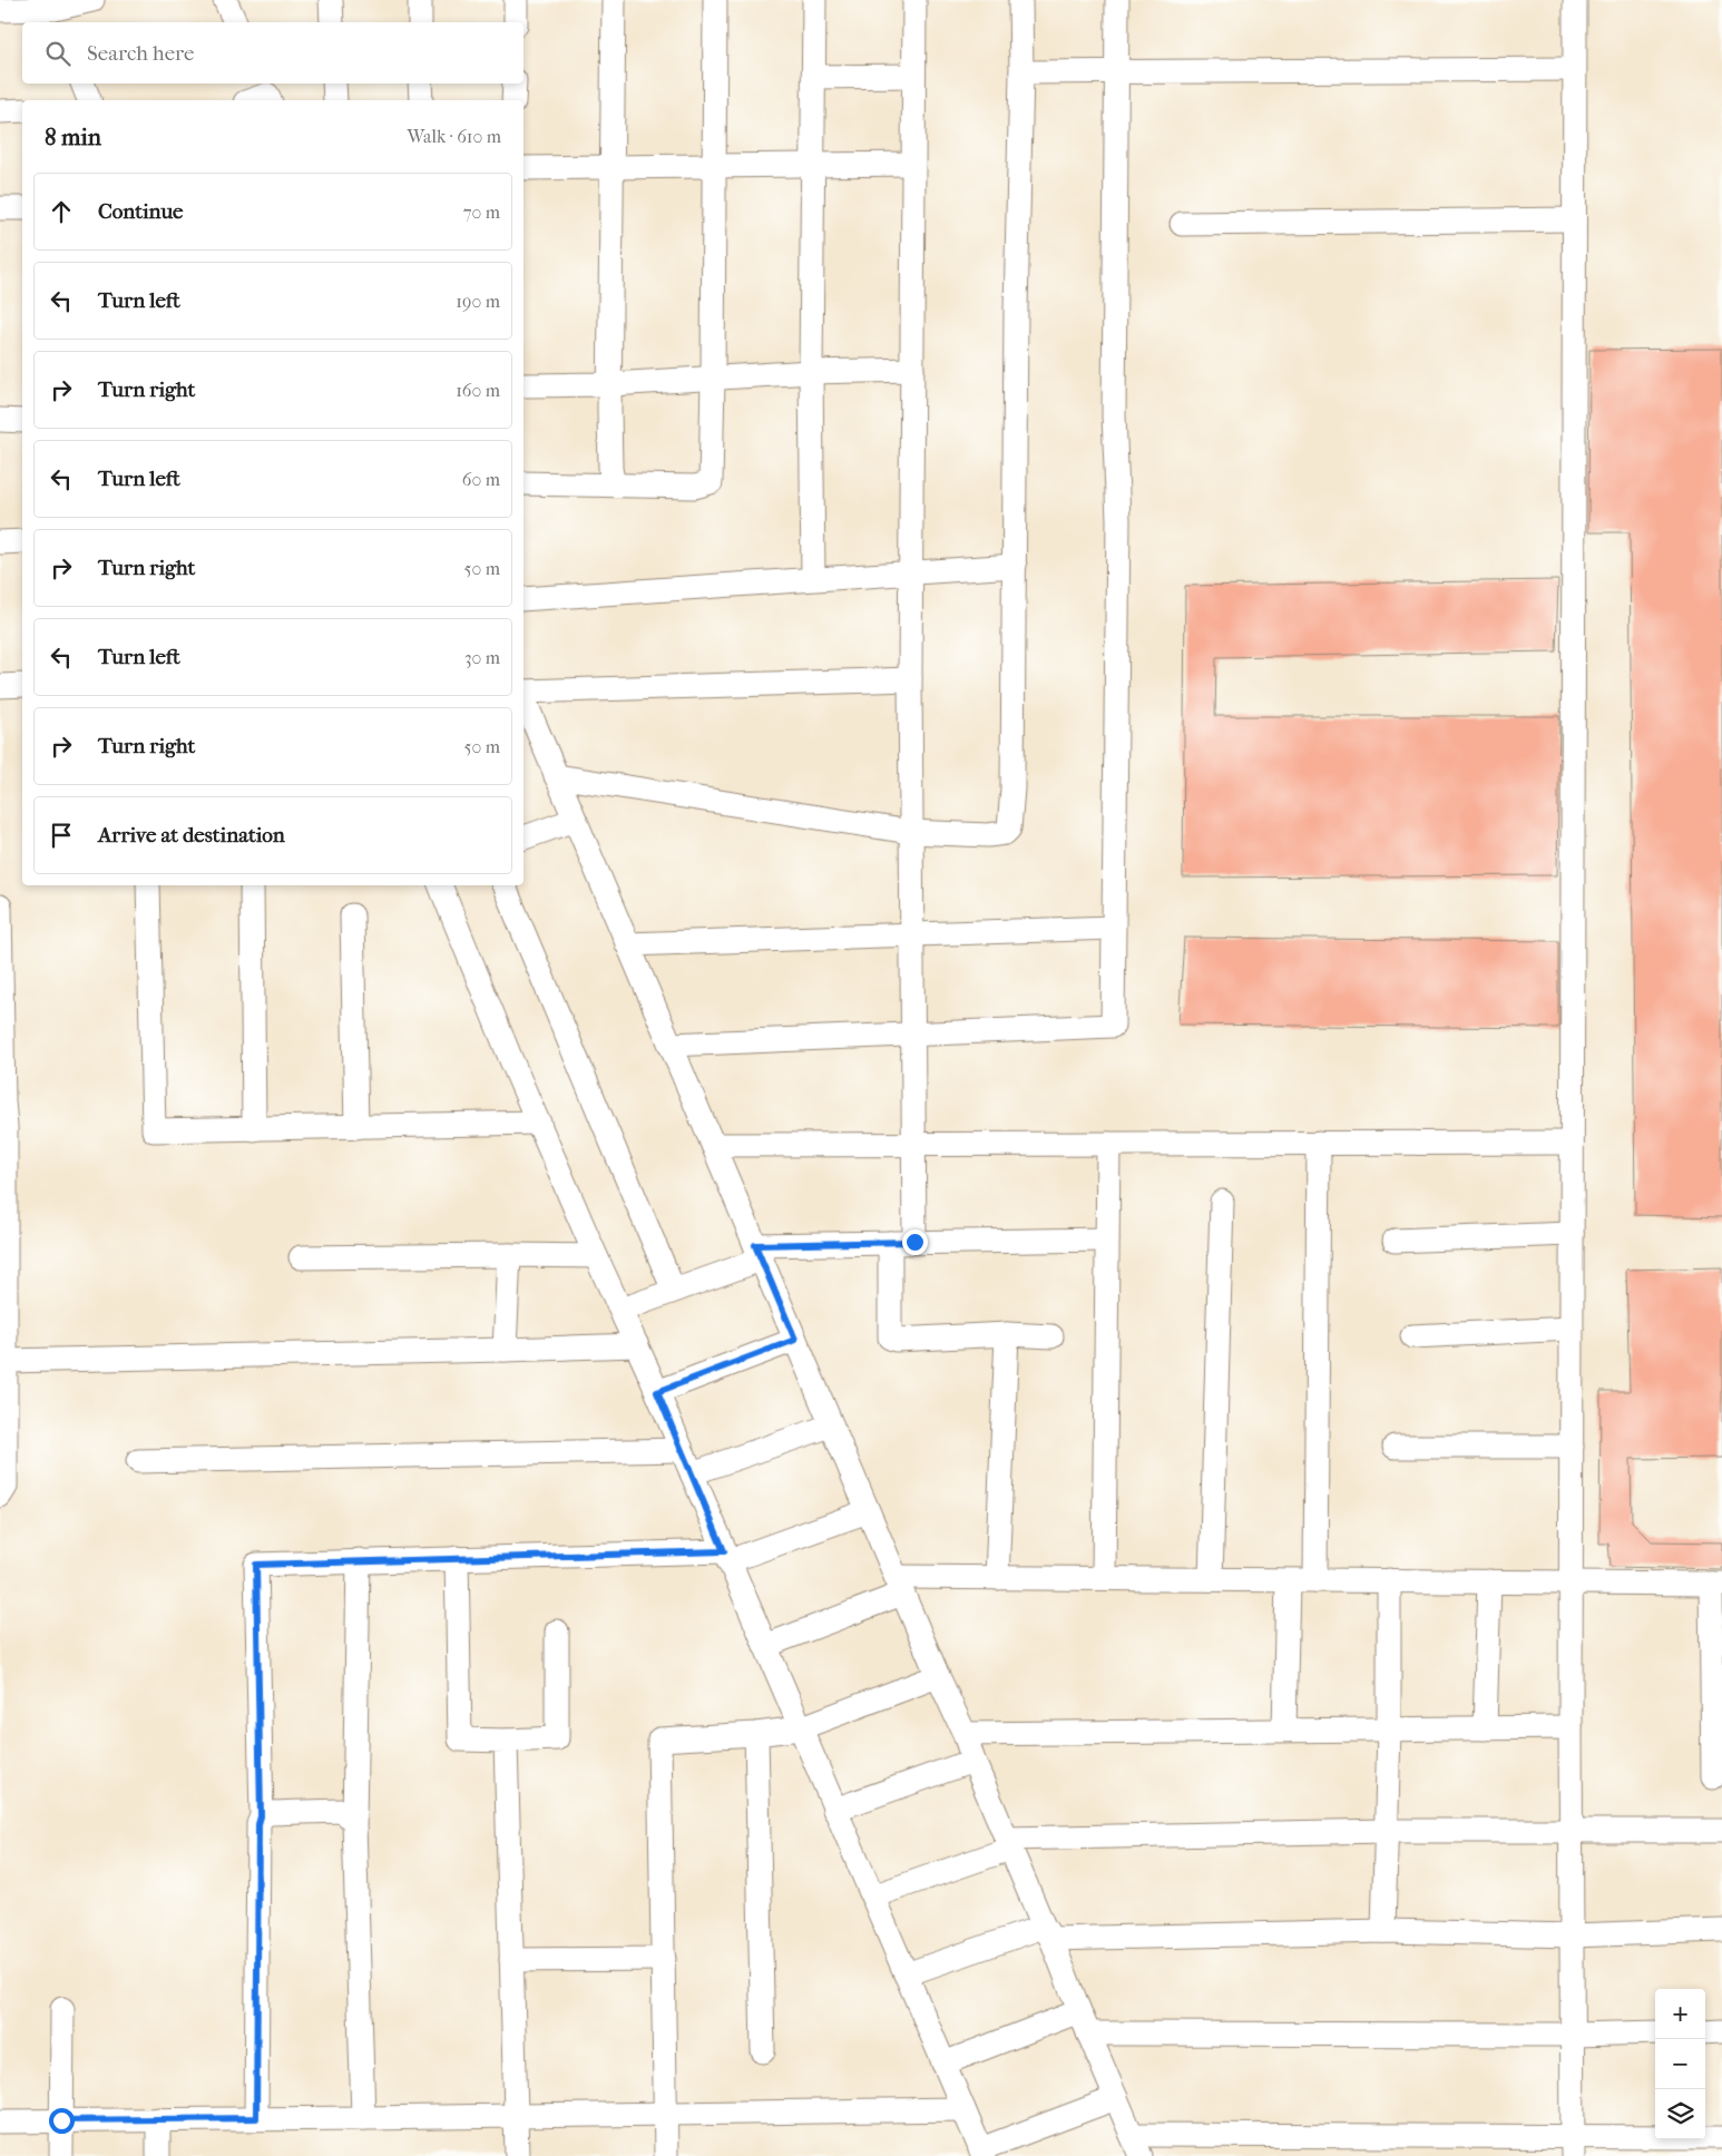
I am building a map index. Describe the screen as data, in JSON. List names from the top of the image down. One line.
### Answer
{"page":{"search":"Search here","heading":["8 min","Walk · 610 m"],"list":[["Continue","70 m"],["Turn left","190 m"],["Turn right","160 m"],["Turn left","60 m"],["Turn right","50 m"],["Turn left","30 m"],["Turn right","50 m"],"Arrive at destination"],"map_buttons":["+","−"]}}
